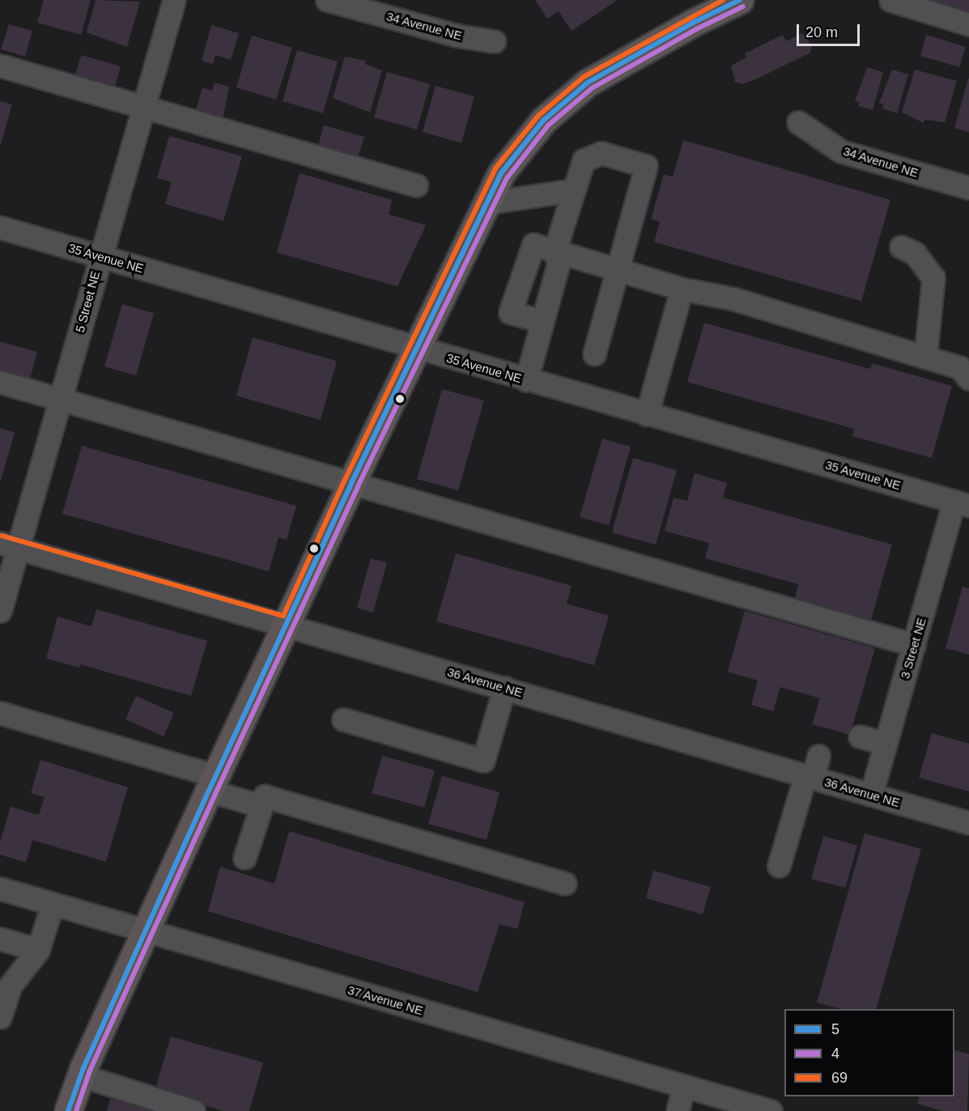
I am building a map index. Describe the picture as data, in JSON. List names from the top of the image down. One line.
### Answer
{"streets":{"street":["34 Avenue NE","35 Avenue NE","5 Street NE","3 Street NE","36 Avenue NE","37 Avenue NE"]},"crossings":[["35 Avenue NE","5 Street NE"],["35 Avenue NE","3 Street NE"],["5 Street NE","36 Avenue NE"],["3 Street NE","36 Avenue NE"]],"lines":["transit line 5","transit line 69","transit line 4"],"legend":["5","4","69"],"scale_bar":"20 m"}
